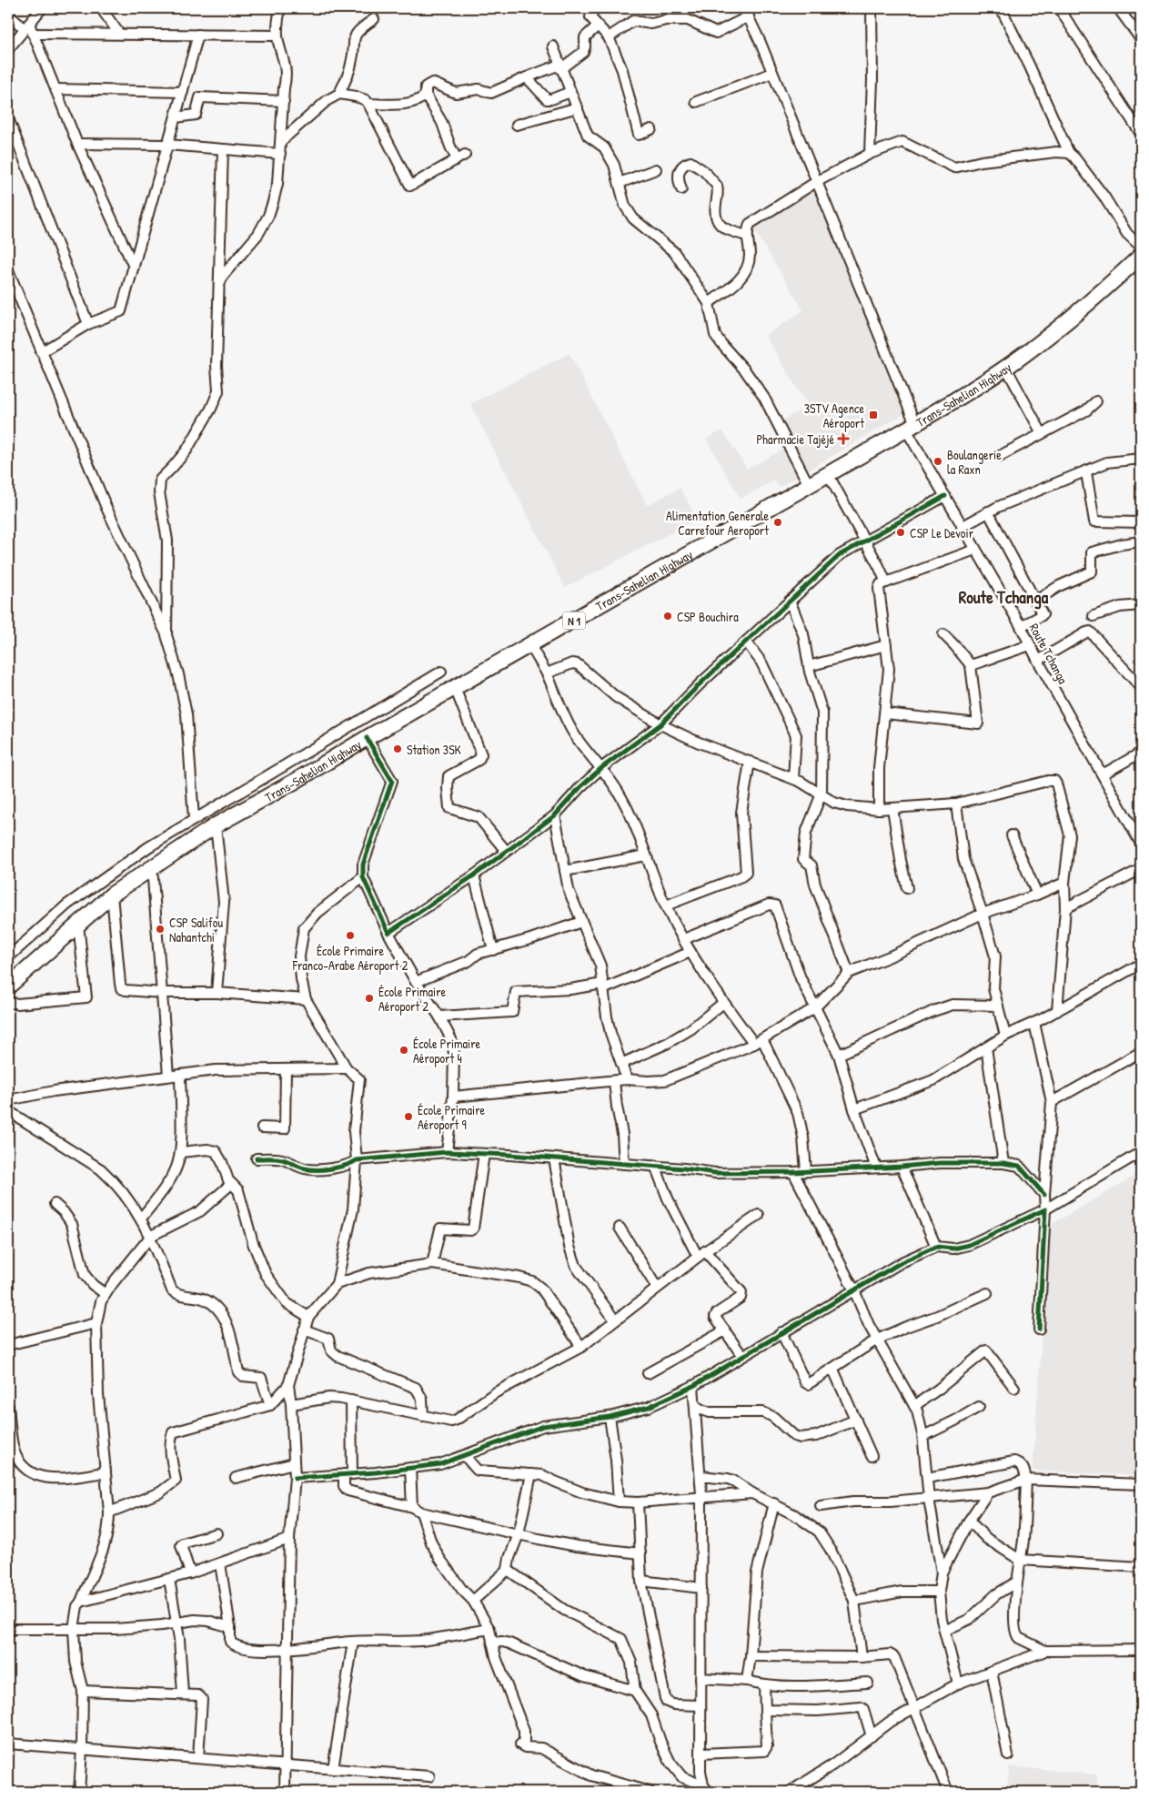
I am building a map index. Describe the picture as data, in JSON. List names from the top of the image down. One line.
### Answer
{"streets":{"highway":["Trans-Sahelian Highway","N 1"],"street":["Route Tchanga"]},"crossings":[["Trans-Sahelian Highway","Route Tchanga"]],"districts":["Route Tchanga"],"places":{"transit":["3STV Agence Aéroport"],"health":["Pharmacie Tajéjé"],"other":["Boulangerie la Raxn","Alimentation Generale Carrefour Aeroport","CSP Le Devoir","CSP Bouchira","Station 3SK","CSP Salifou Nahantchi","École Primaire Franco-Arabe Aéroport 2","École Primaire Aéroport 2","École Primaire Aéroport 4","École Primaire Aéroport 9"]}}
